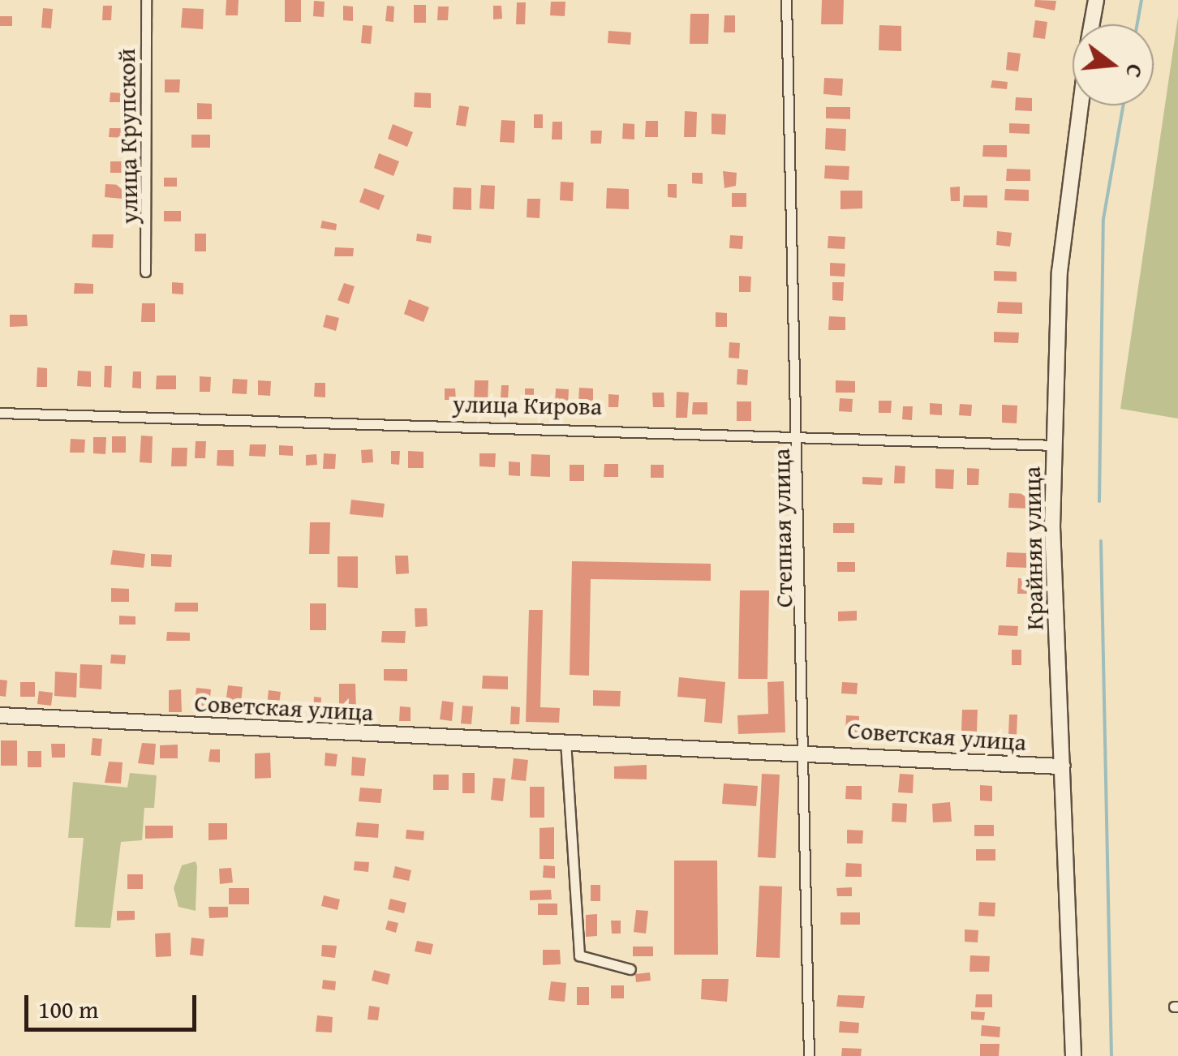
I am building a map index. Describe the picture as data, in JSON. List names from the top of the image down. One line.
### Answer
{"streets":{"street":["улица Крупской","улица Кирова","Степная улица","Крайняя улица","Советская улица"]},"crossings":[["улица Кирова","Степная улица"],["улица Кирова","Крайняя улица"],["Степная улица","Советская улица"],["Крайняя улица","Советская улица"]],"scale_bar":"100 m","north":"right"}
